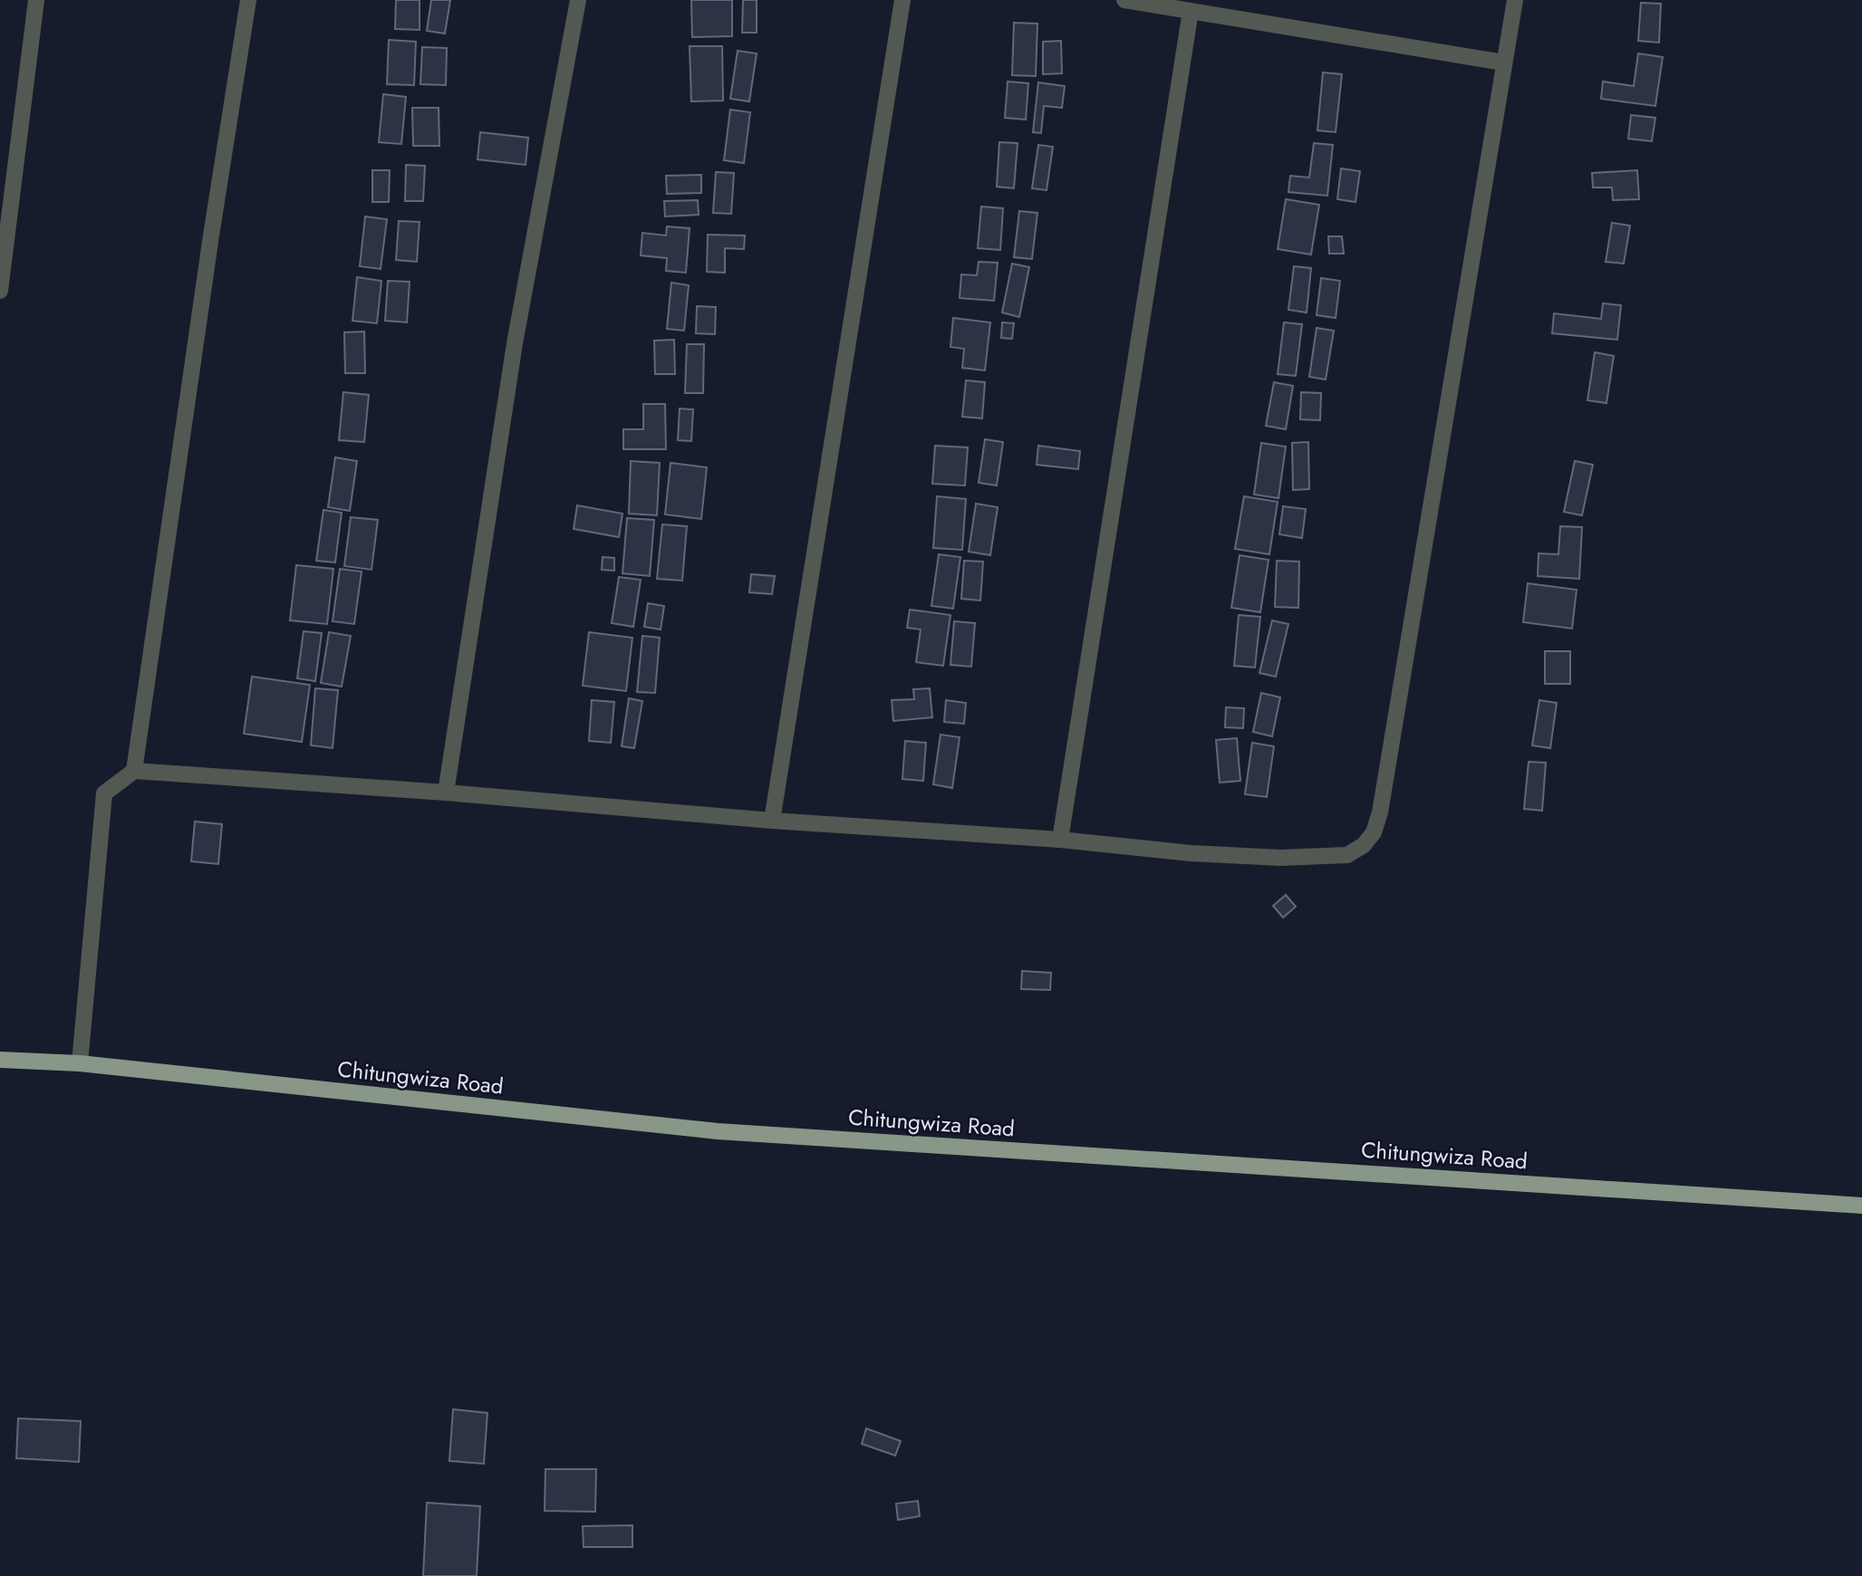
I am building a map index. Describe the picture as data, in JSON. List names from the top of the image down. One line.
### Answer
{"streets":{"main road":["Chitungwiza Road"]}}
